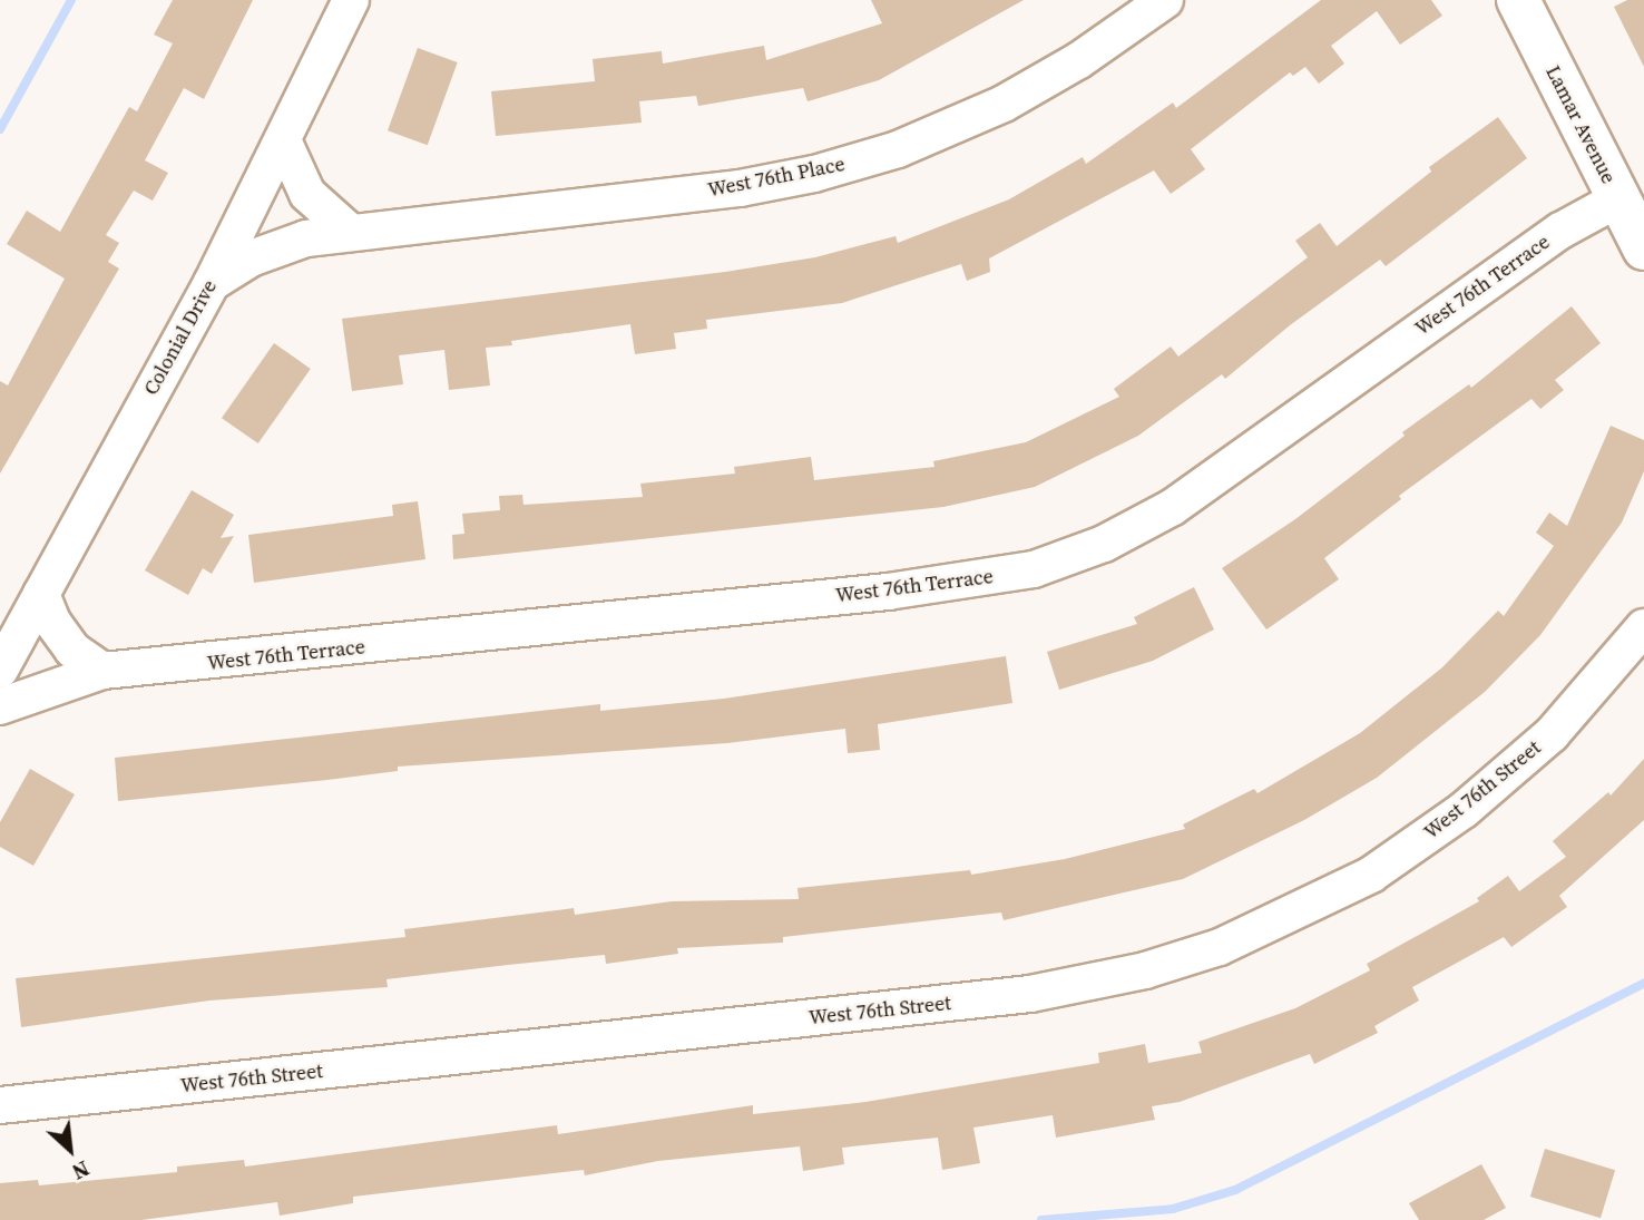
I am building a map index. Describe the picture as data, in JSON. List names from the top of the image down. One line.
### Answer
{"streets":{"street":["Lamar Avenue","West 76th Place","West 76th Terrace","Colonial Drive","West 76th Street"]},"crossings":[["Lamar Avenue","West 76th Terrace"],["West 76th Place","Colonial Drive"]],"north":"bottom right"}
